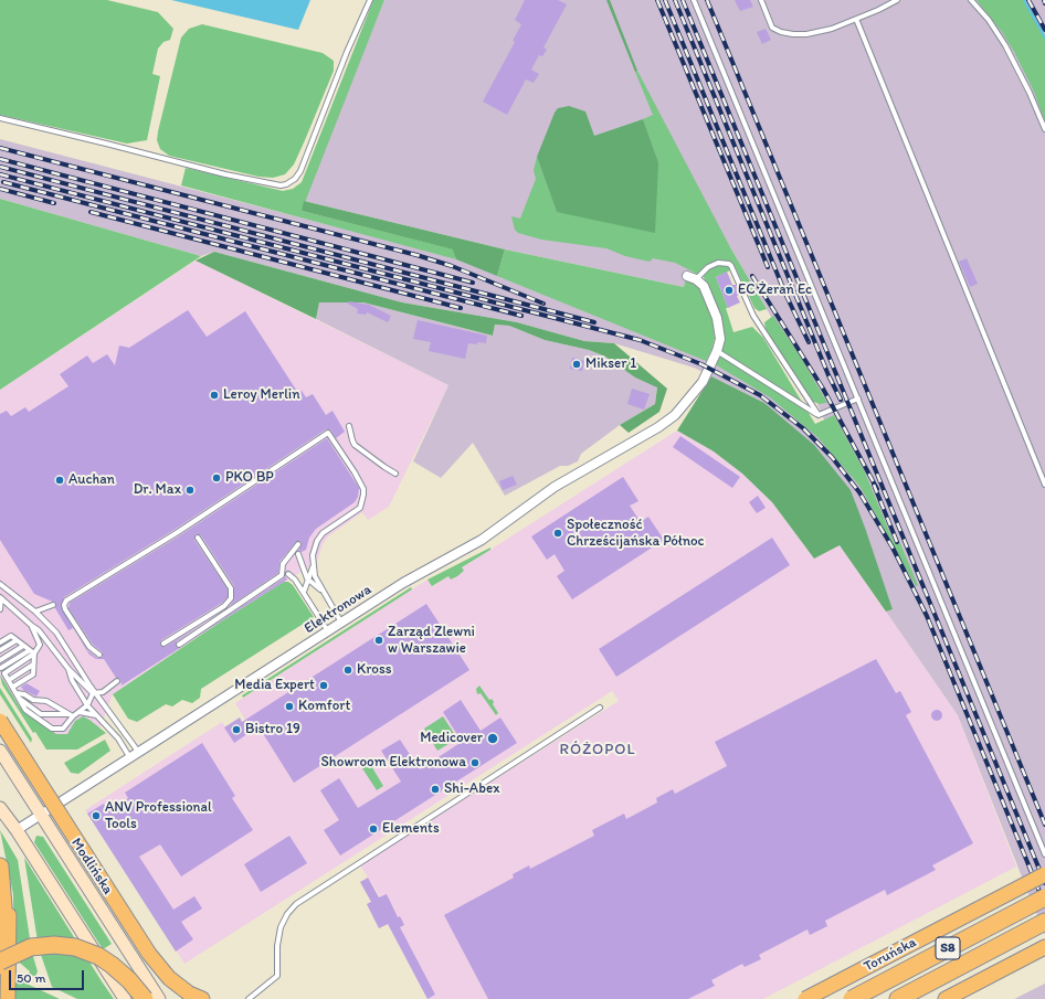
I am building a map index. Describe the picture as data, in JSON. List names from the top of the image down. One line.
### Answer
{"streets":{"highway":["S8","Toruńska"],"main road":["Modlińska"],"street":["Elektronowa"]},"crossings":[["Elektronowa","Modlińska"]],"districts":["RÓŻOPOL"],"places":["EC Żerań Ec","Mikser 1","Leroy Merlin","PKO BP","Auchan","Dr. Max","Społeczność Chrześcijańska Północ","Zarząd Zlewni w Warszawie","Kross","Media Expert","Komfort","Bistro 19","Medicover","Showroom Elektronowa","Shi-Abex","ANV Professional Tools","Elements"],"scale_bar":"50 m"}
